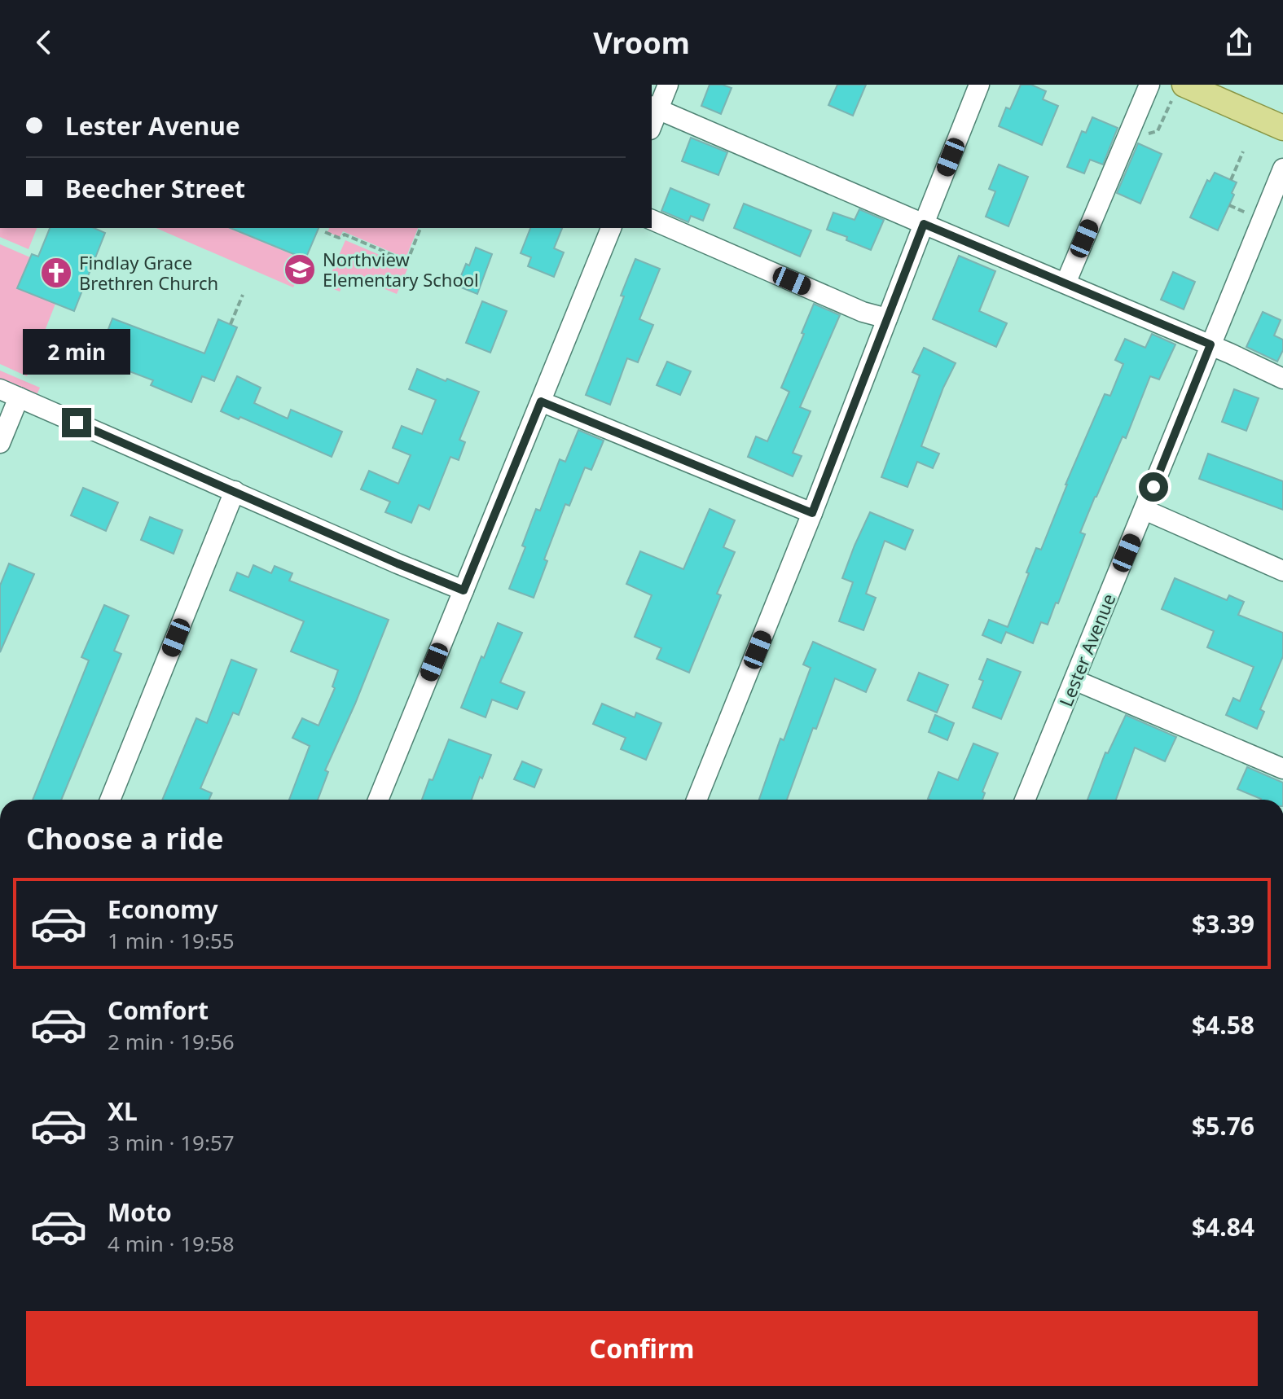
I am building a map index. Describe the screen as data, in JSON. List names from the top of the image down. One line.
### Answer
{"streets":{"street":["Lester Avenue"]},"places":{"school or university":["Northview Elementary School"],"church":["Findlay Grace Brethren Church"]},"page":{"header":"Vroom","banner":["Lester Avenue","Beecher Street"],"bubble":"2 min","heading":"Choose a ride","list":[{"name":"Economy","note":"1 min · 19:55","value":"$3.39"},{"name":"Comfort","note":"2 min · 19:56","value":"$4.58"},{"name":"XL","note":"3 min · 19:57","value":"$5.76"},{"name":"Moto","note":"4 min · 19:58","value":"$4.84"}],"buttons":"Confirm"}}
